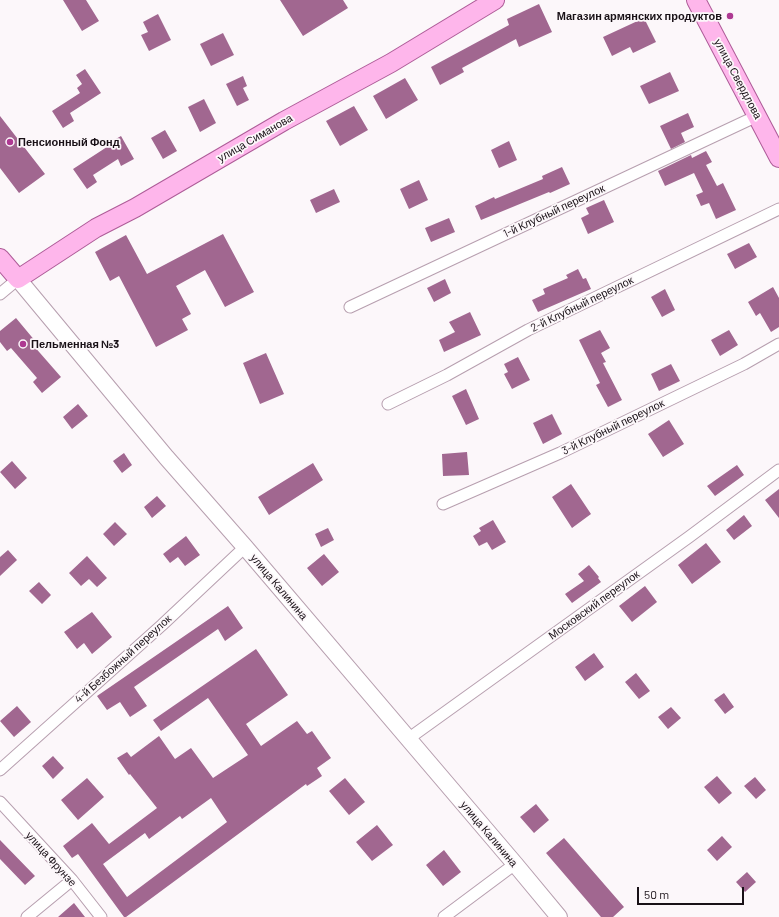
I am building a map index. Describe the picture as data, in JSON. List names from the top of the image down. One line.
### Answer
{"streets":{"main road":["улица Свердлова","улица Симанова","улица Калинина"],"street":["1-й Клубный переулок","2-й Клубный переулок","3-й Клубный переулок","Московский переулок","4-й Безбожный переулок","улица Фрунзе"]},"crossings":[["улица Свердлова","1-й Клубный переулок"],["улица Симанова","улица Калинина"],["улица Калинина","Московский переулок"],["улица Калинина","4-й Безбожный переулок"]],"places":["Магазин армянских продуктов","Пенсионный Фонд","Пельменная №3"],"scale_bar":"50 m"}
